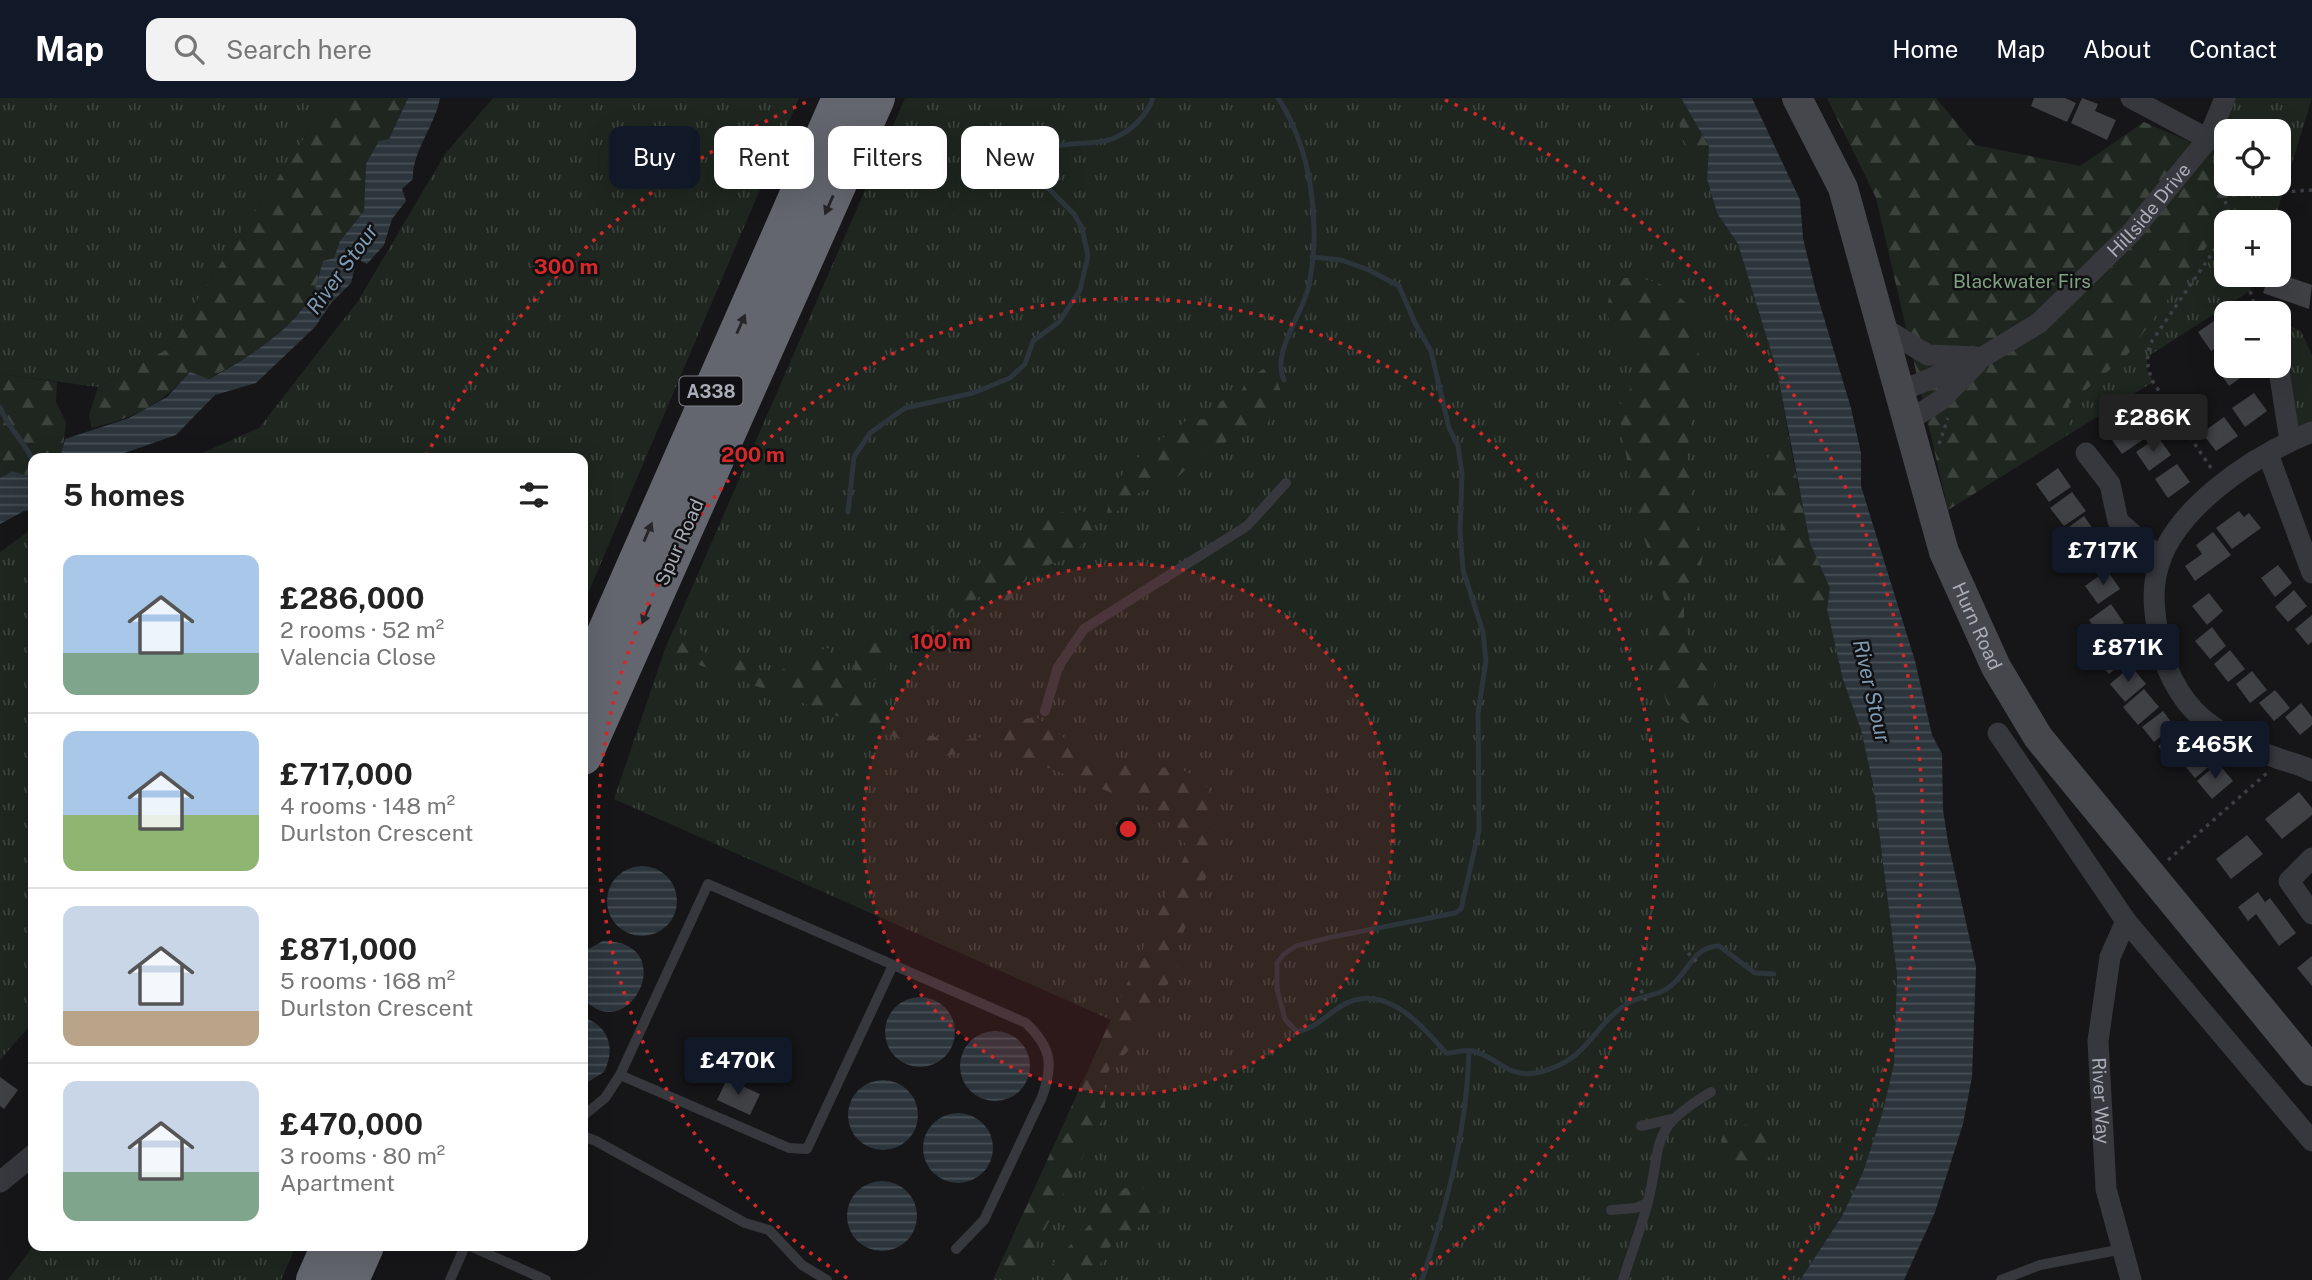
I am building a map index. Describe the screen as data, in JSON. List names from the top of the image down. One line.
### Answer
{"streets":{"highway":["A338","Spur Road"],"main road":["Hurn Road"],"street":["Hillside Drive","River Way"]},"crossings":[["Hillside Drive","Hurn Road"]],"water":["River Stour"],"parks":["Blackwater Firs"],"page":{"header":"Map","search":"Search here","nav":["Home","Map","About","Contact"],"map_buttons":["+","−"],"chip":["Buy","Rent","Filters","New"],"price":["£286K","£717K","£871K","£465K","£470K"],"heading":"5 homes","list":[{"name":"£286,000","note":"2 rooms · 52 m² · Valencia Close"},{"name":"£717,000","note":"4 rooms · 148 m² · Durlston Crescent"},{"name":"£871,000","note":"5 rooms · 168 m² · Durlston Crescent"},{"name":"£470,000","note":"3 rooms · 80 m² · Apartment"}]},"rings":["300 m","200 m","100 m"]}
